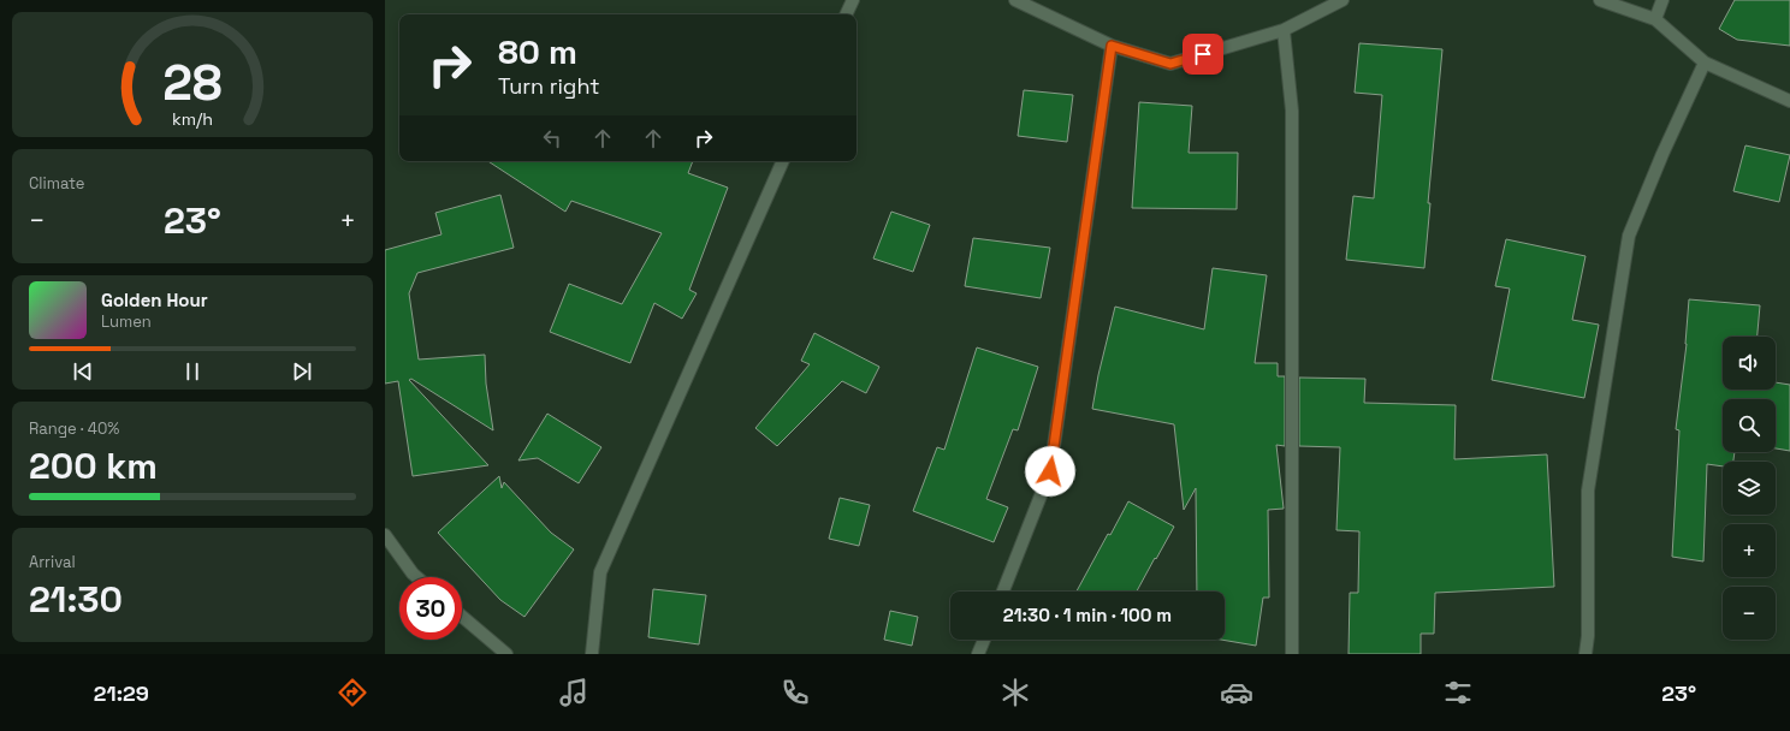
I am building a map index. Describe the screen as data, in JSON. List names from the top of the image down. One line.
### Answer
{"page":{"turn":["80 m","Turn right"],"tile":["Climate",["Range · 40%","200 km"],["Arrival","21:30"]],"heat":["−","23°","+"],"song":["Golden Hour","Lumen"],"map_buttons":["+","−"],"limit":"30","trip":"21:30 · 1 min · 100 m","tabs":["21:29","23°"],"gauge":["28","km/h"]}}
